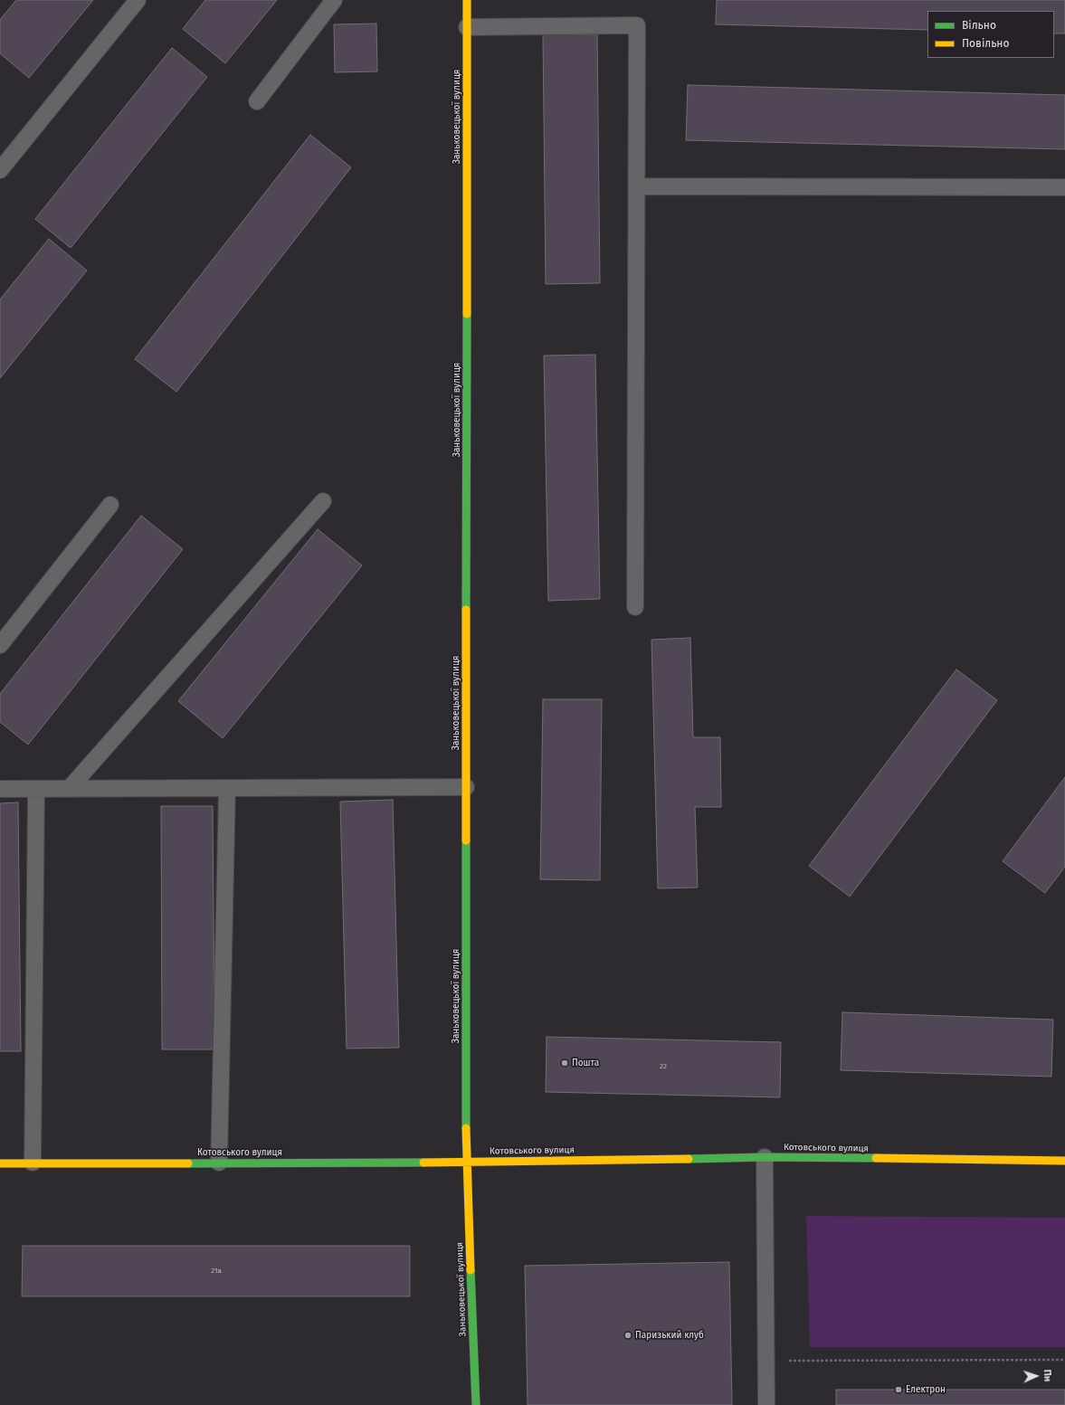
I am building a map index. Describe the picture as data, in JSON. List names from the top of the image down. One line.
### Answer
{"streets":{"street":["Заньковецької вулиця","Котовського вулиця"]},"crossings":[["Заньковецької вулиця","Котовського вулиця"]],"places":["Пошта","Паризький клуб","Електрон"],"house_numbers":["22","21а"],"legend":["Вільно","Повільно"],"north":"right"}
